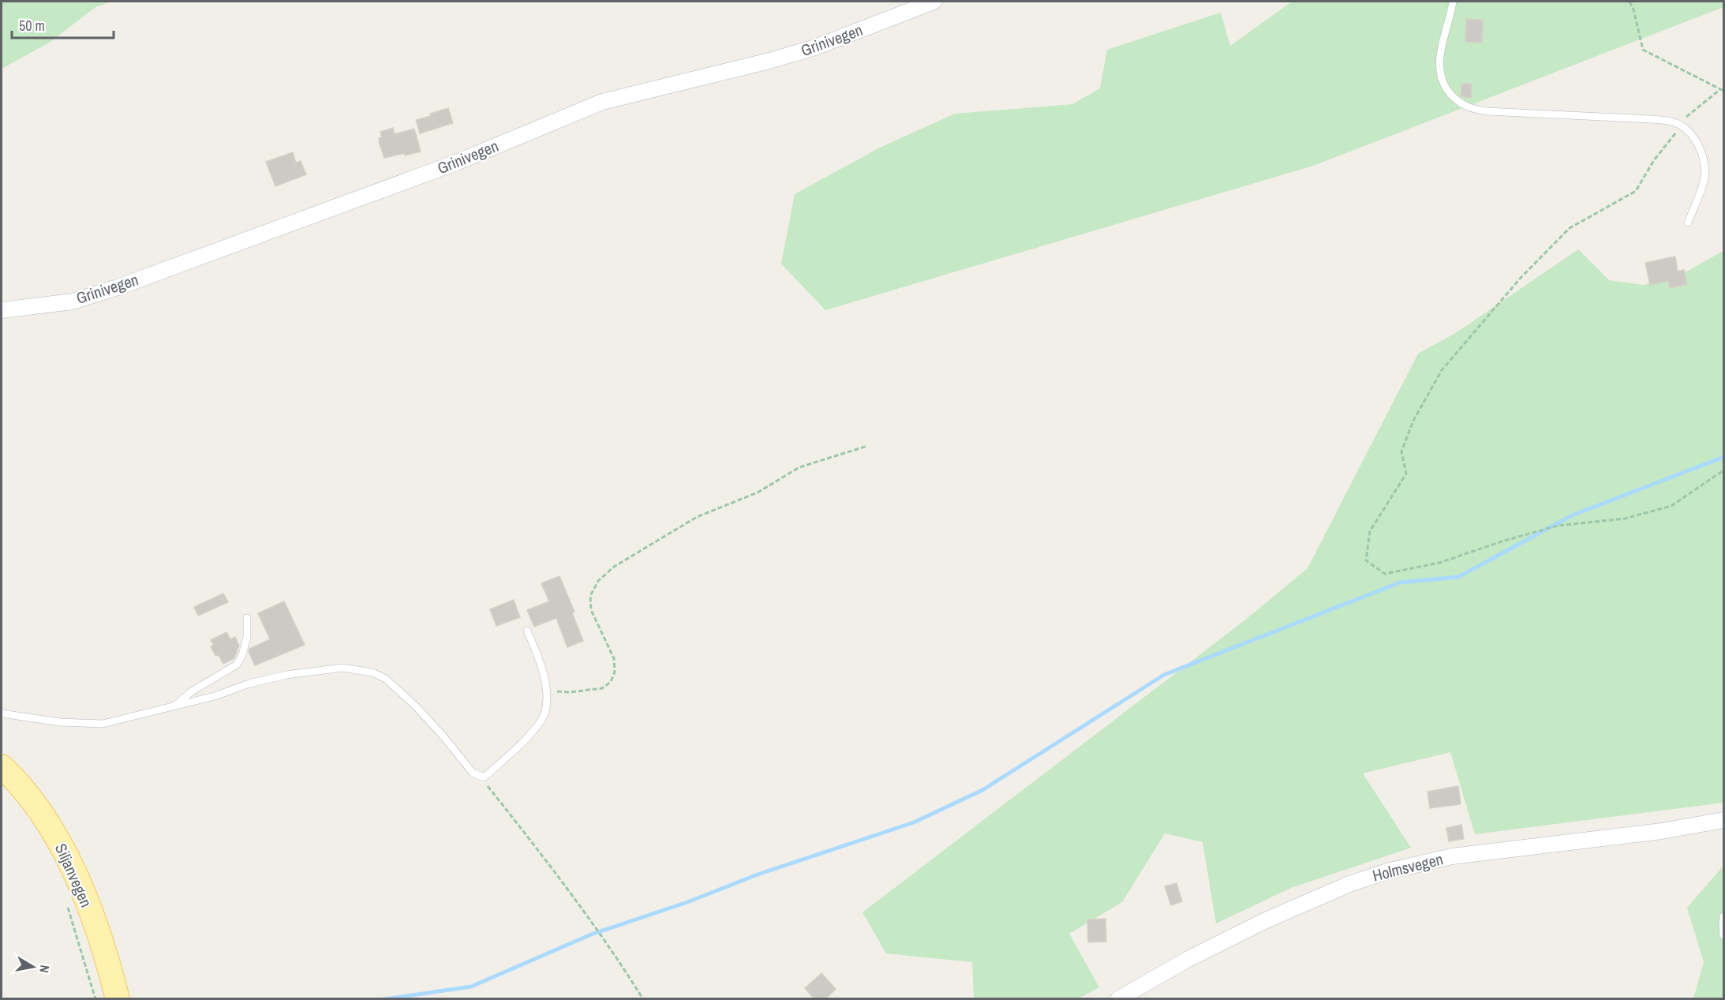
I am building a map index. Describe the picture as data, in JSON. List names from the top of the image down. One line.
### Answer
{"streets":{"main road":["Siljanvegen"],"street":["Grinivegen","Holmsvegen"]},"scale_bar":"50 m","north":"right"}
